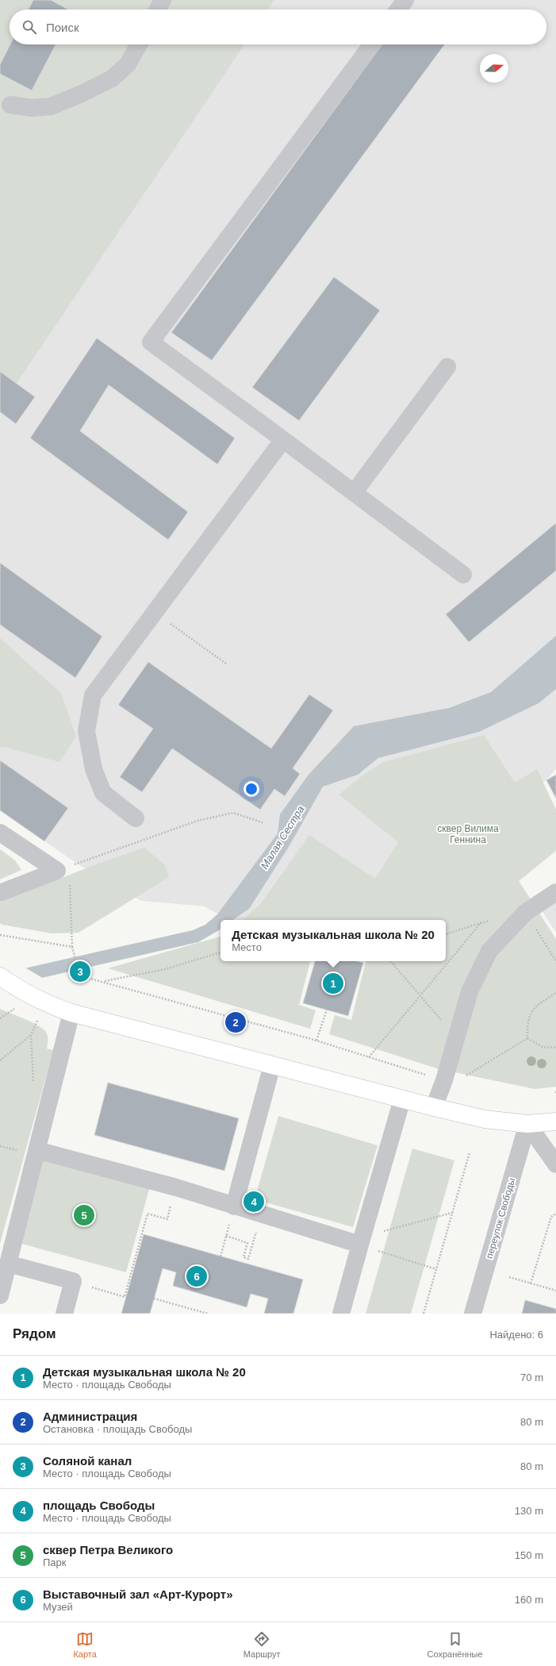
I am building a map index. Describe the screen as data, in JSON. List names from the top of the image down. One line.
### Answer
{"streets":{"street":["переулок Свободы"]},"water":["Малая Сестра"],"parks":["сквер Вилима Геннина"],"north":"right","page":{"search":"Поиск","popup":["Детская музыкальная школа № 20","Место"],"pins":["3","1","2","4","5","6"],"heading":["Рядом","Найдено: 6"],"list":[{"mark":"1","name":"Детская музыкальная школа № 20","note":"Место · площадь Свободы","value":"70 m"},{"mark":"2","name":"Администрация","note":"Остановка · площадь Свободы","value":"80 m"},{"mark":"3","name":"Соляной канал","note":"Место · площадь Свободы","value":"80 m"},{"mark":"4","name":"площадь Свободы","note":"Место · площадь Свободы","value":"130 m"},{"mark":"5","name":"сквер Петра Великого","note":"Парк","value":"150 m"},{"mark":"6","name":"Выставочный зал «Арт-Курорт»","note":"Музей","value":"160 m"}],"nav":["Карта","Маршрут","Сохранённые"]}}
